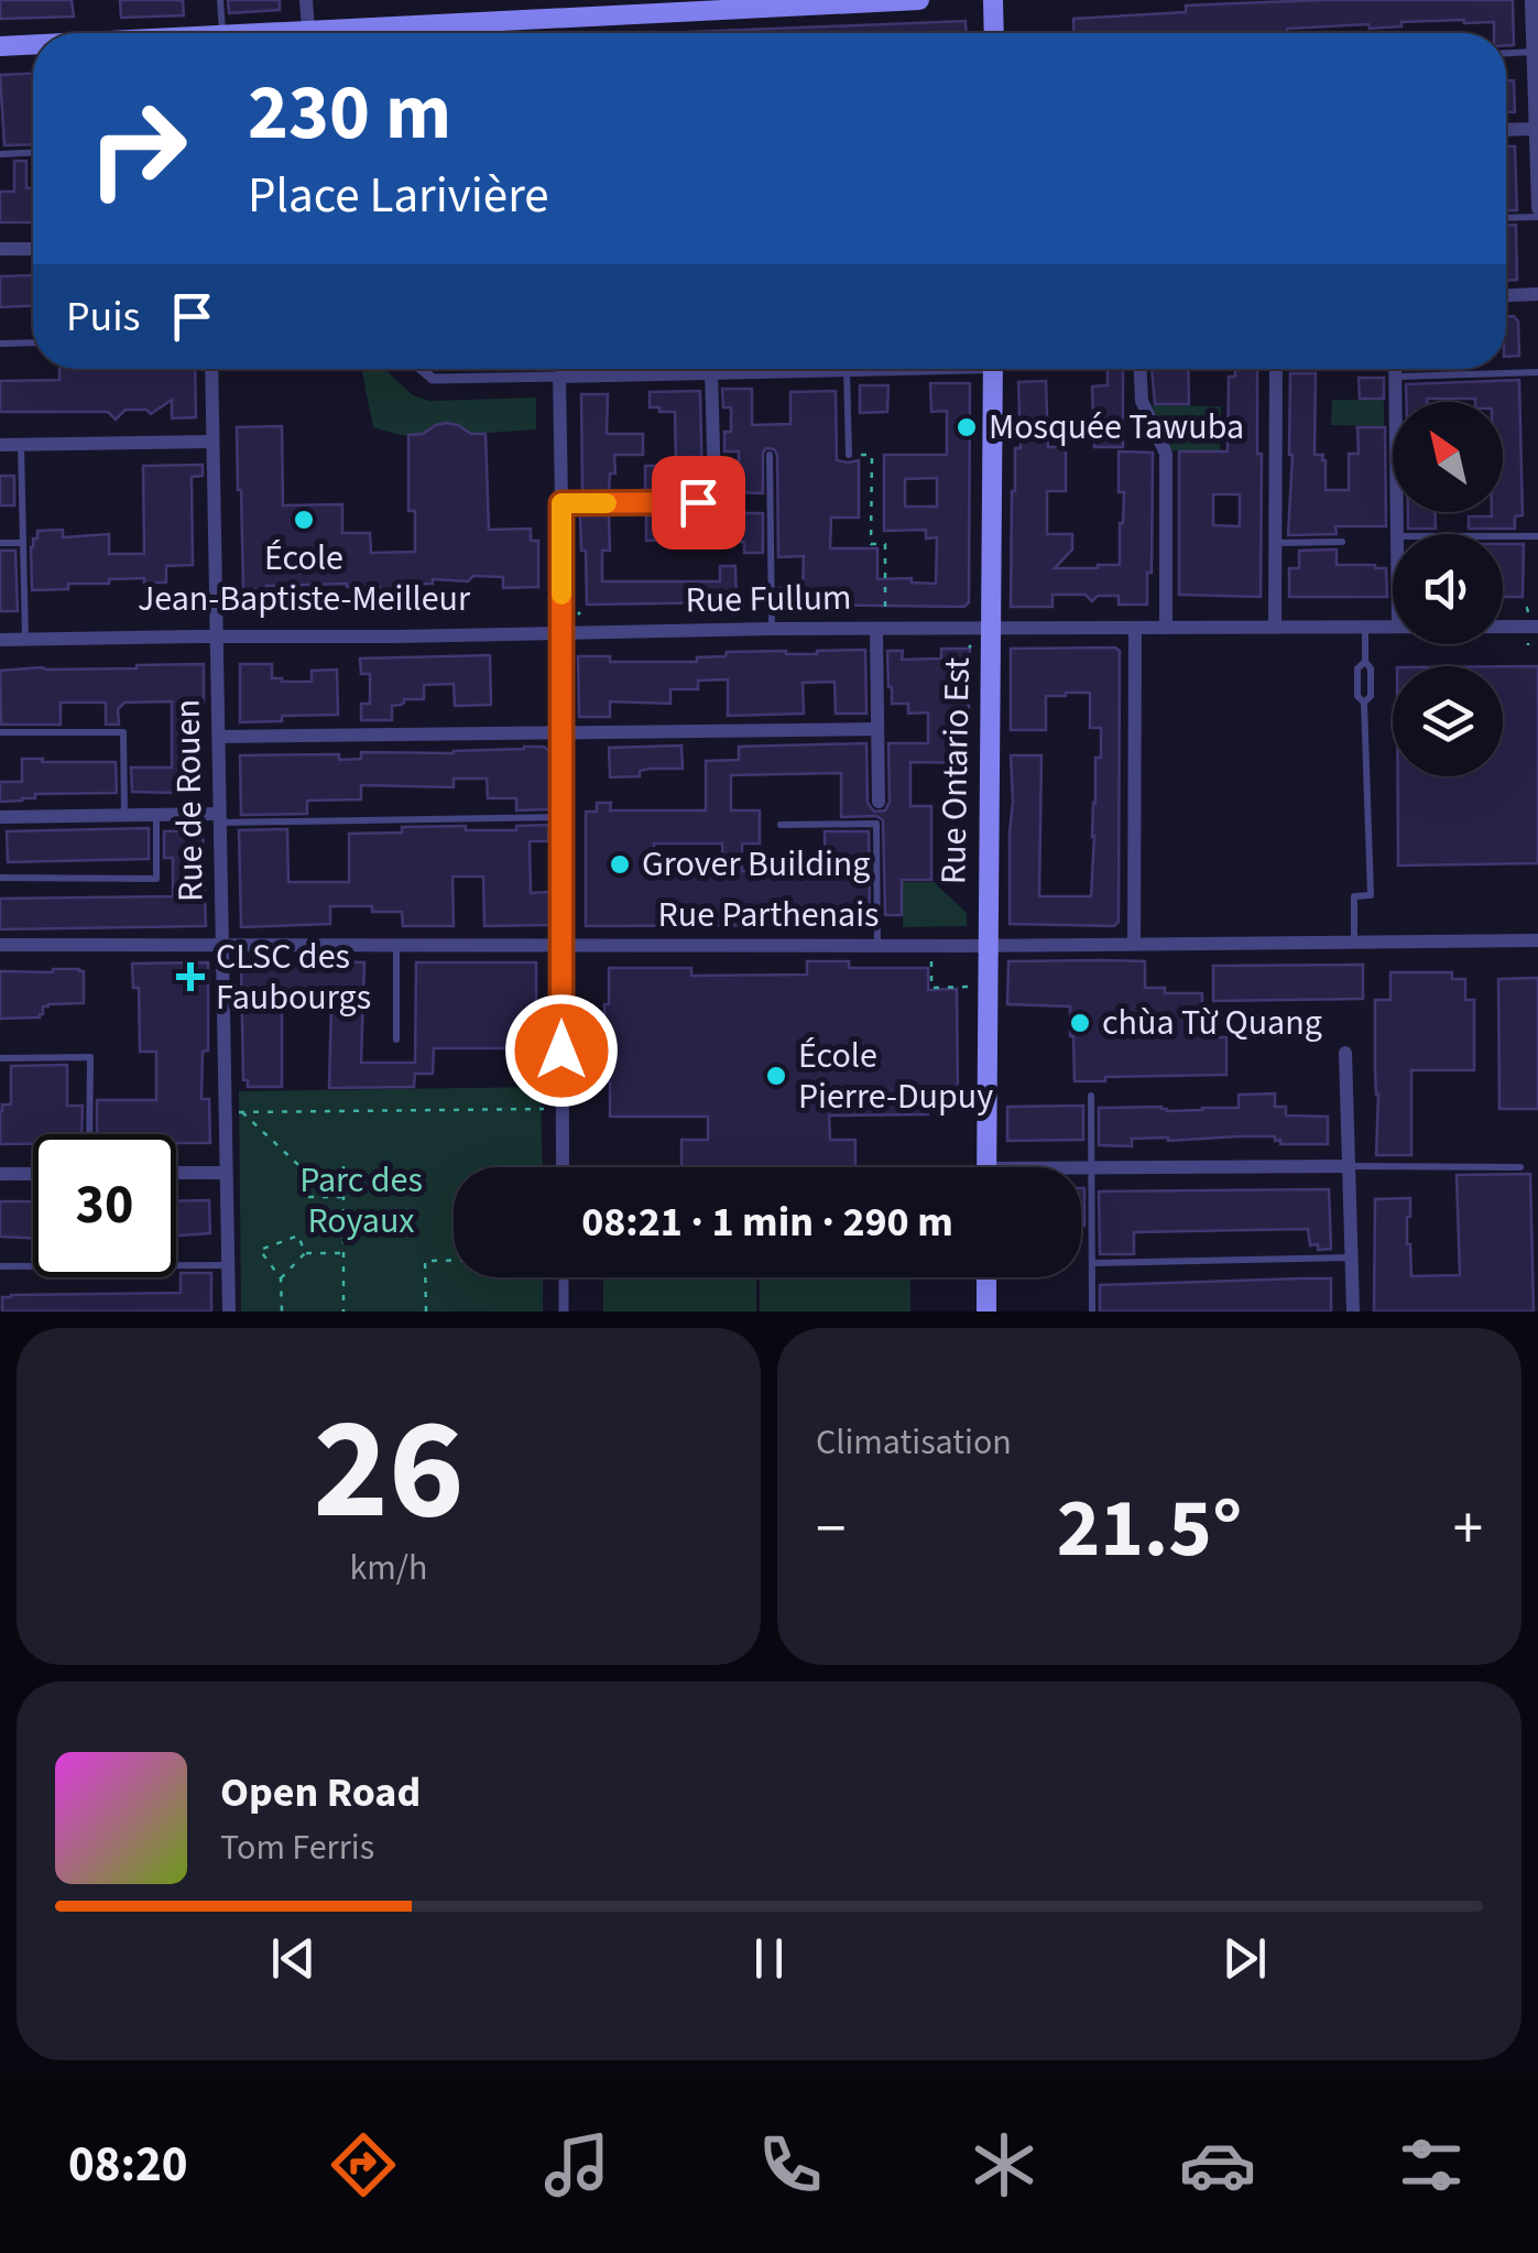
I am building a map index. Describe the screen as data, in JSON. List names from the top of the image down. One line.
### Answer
{"streets":{"main road":["Rue Ontario Est"],"street":["Rue Fullum","Rue de Rouen","Rue Parthenais"]},"crossings":[["Rue Fullum","Rue Ontario Est"],["Rue Fullum","Rue de Rouen"],["Rue Ontario Est","Rue Parthenais"],["Rue de Rouen","Rue Parthenais"]],"parks":["Parc des Royaux"],"places":{"other":["Mosquée Tawuba","École Jean-Baptiste-Meilleur","Grover Building","chùa Từ Quang","École Pierre-Dupuy"],"health":["CLSC des Faubourgs"]},"north":"top left","page":{"turn":["230 m","Place Larivière"],"then":"Puis","limit":"30","trip":"08:21 · 1 min · 290 m","tile":[["26","km/h"],"Climatisation"],"heat":["−","21.5°","+"],"song":["Open Road","Tom Ferris"],"tabs":"08:20"}}
